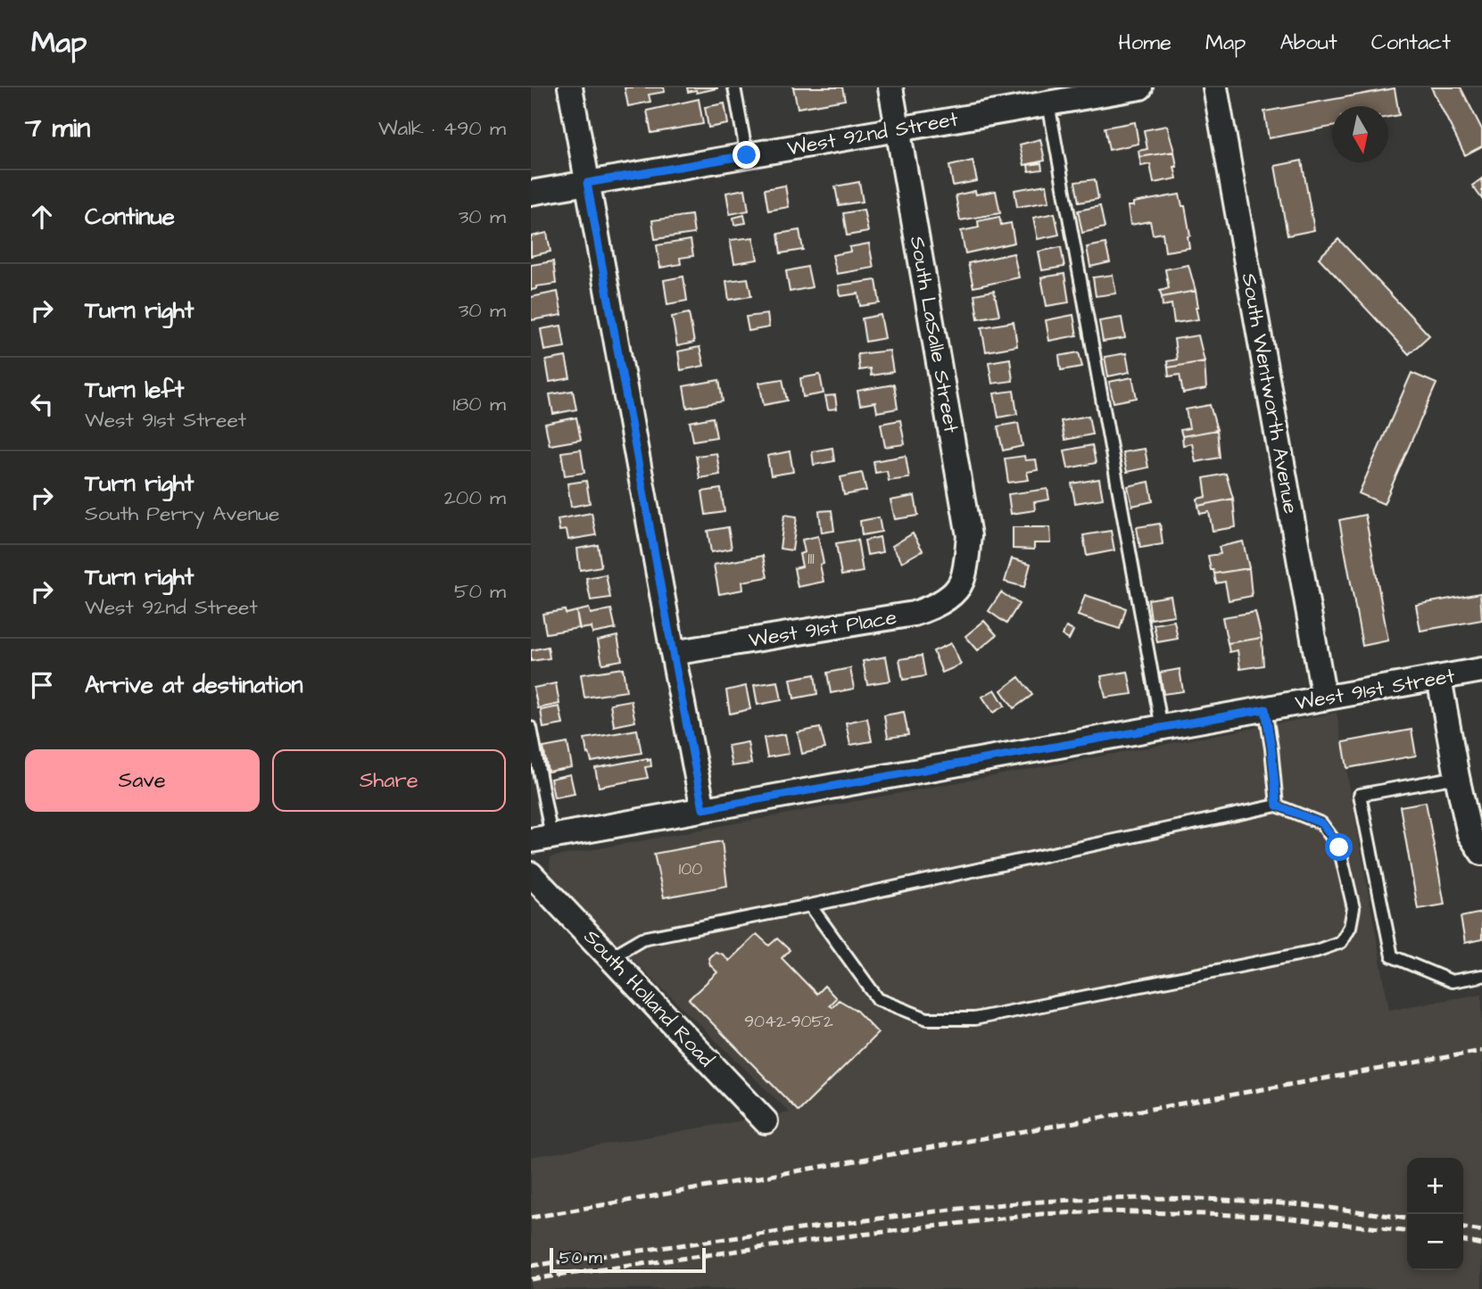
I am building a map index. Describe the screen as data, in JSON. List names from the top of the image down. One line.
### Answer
{"streets":{"street":["West 92nd Street","South LaSalle Street","South Wentworth Avenue","West 91st Place","West 91st Street","South Holland Road"]},"crossings":[["West 92nd Street","South LaSalle Street"],["South LaSalle Street","West 91st Place"],["South Wentworth Avenue","West 91st Street"]],"house_numbers":["111","100","9042-9052"],"scale_bar":"50 m","north":"bottom","page":{"header":"Map","nav":["Home","Map","About","Contact"],"heading":["7 min","Walk · 490 m"],"list":[["Continue","30 m"],["Turn right","30 m"],["Turn left","West 91st Street","180 m"],["Turn right","South Perry Avenue","200 m"],["Turn right","West 92nd Street","50 m"],"Arrive at destination"],"buttons":["Save","Share"],"map_buttons":["+","−"],"scale":"50 m"}}
